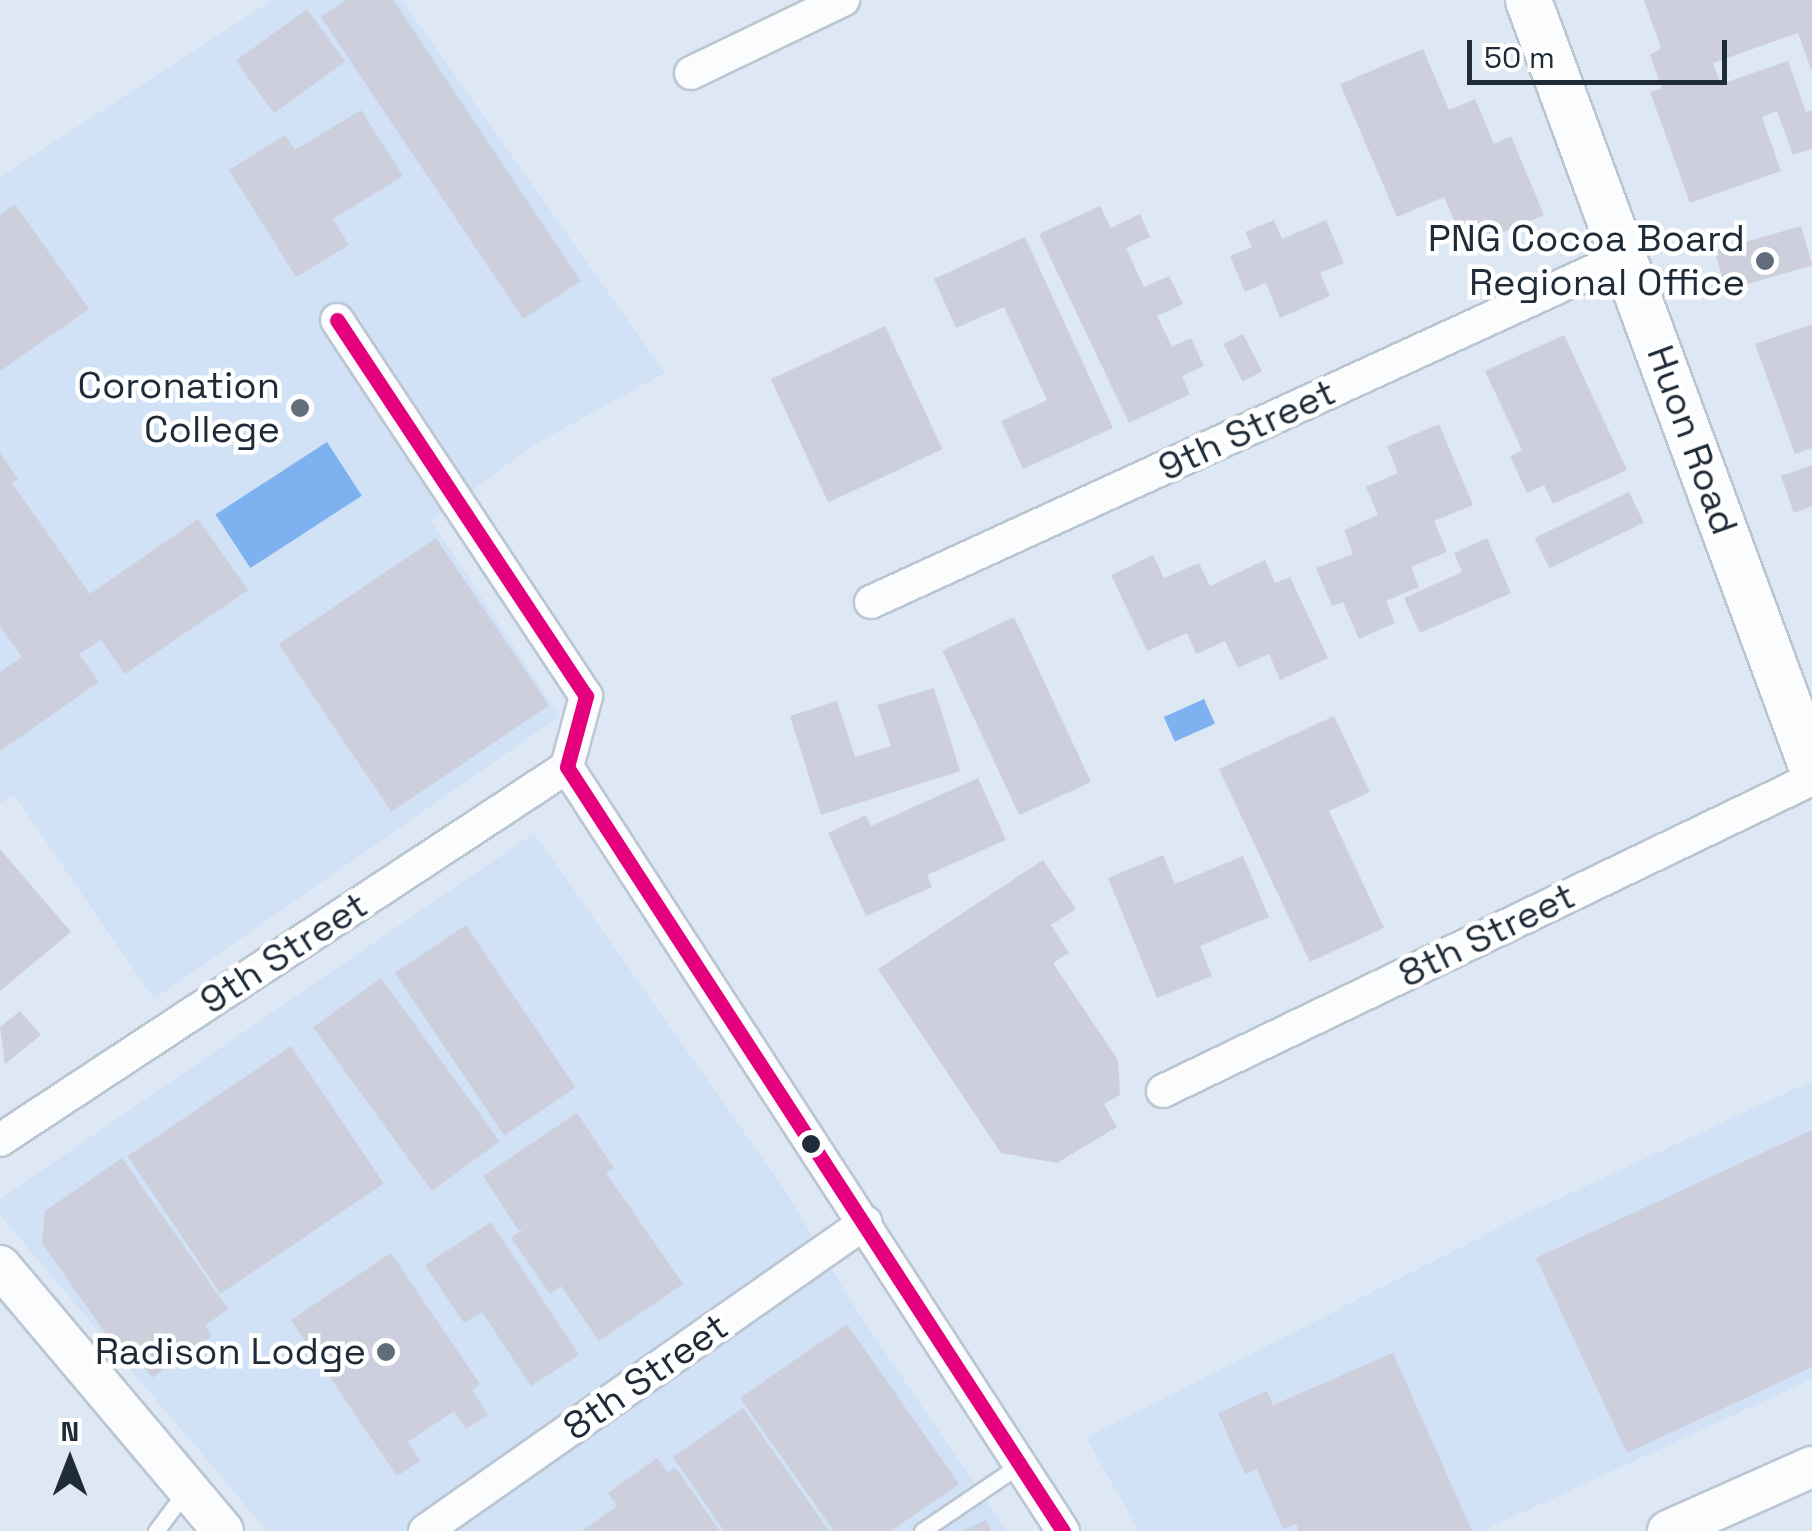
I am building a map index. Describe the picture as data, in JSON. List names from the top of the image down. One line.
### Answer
{"streets":{"main road":["Huon Road"],"street":["9th Street","8th Street"]},"crossings":[["9th Street","Huon Road"]],"places":["PNG Cocoa Board Regional Office","Coronation College","Radison Lodge"],"scale_bar":"50 m","north":"top"}
